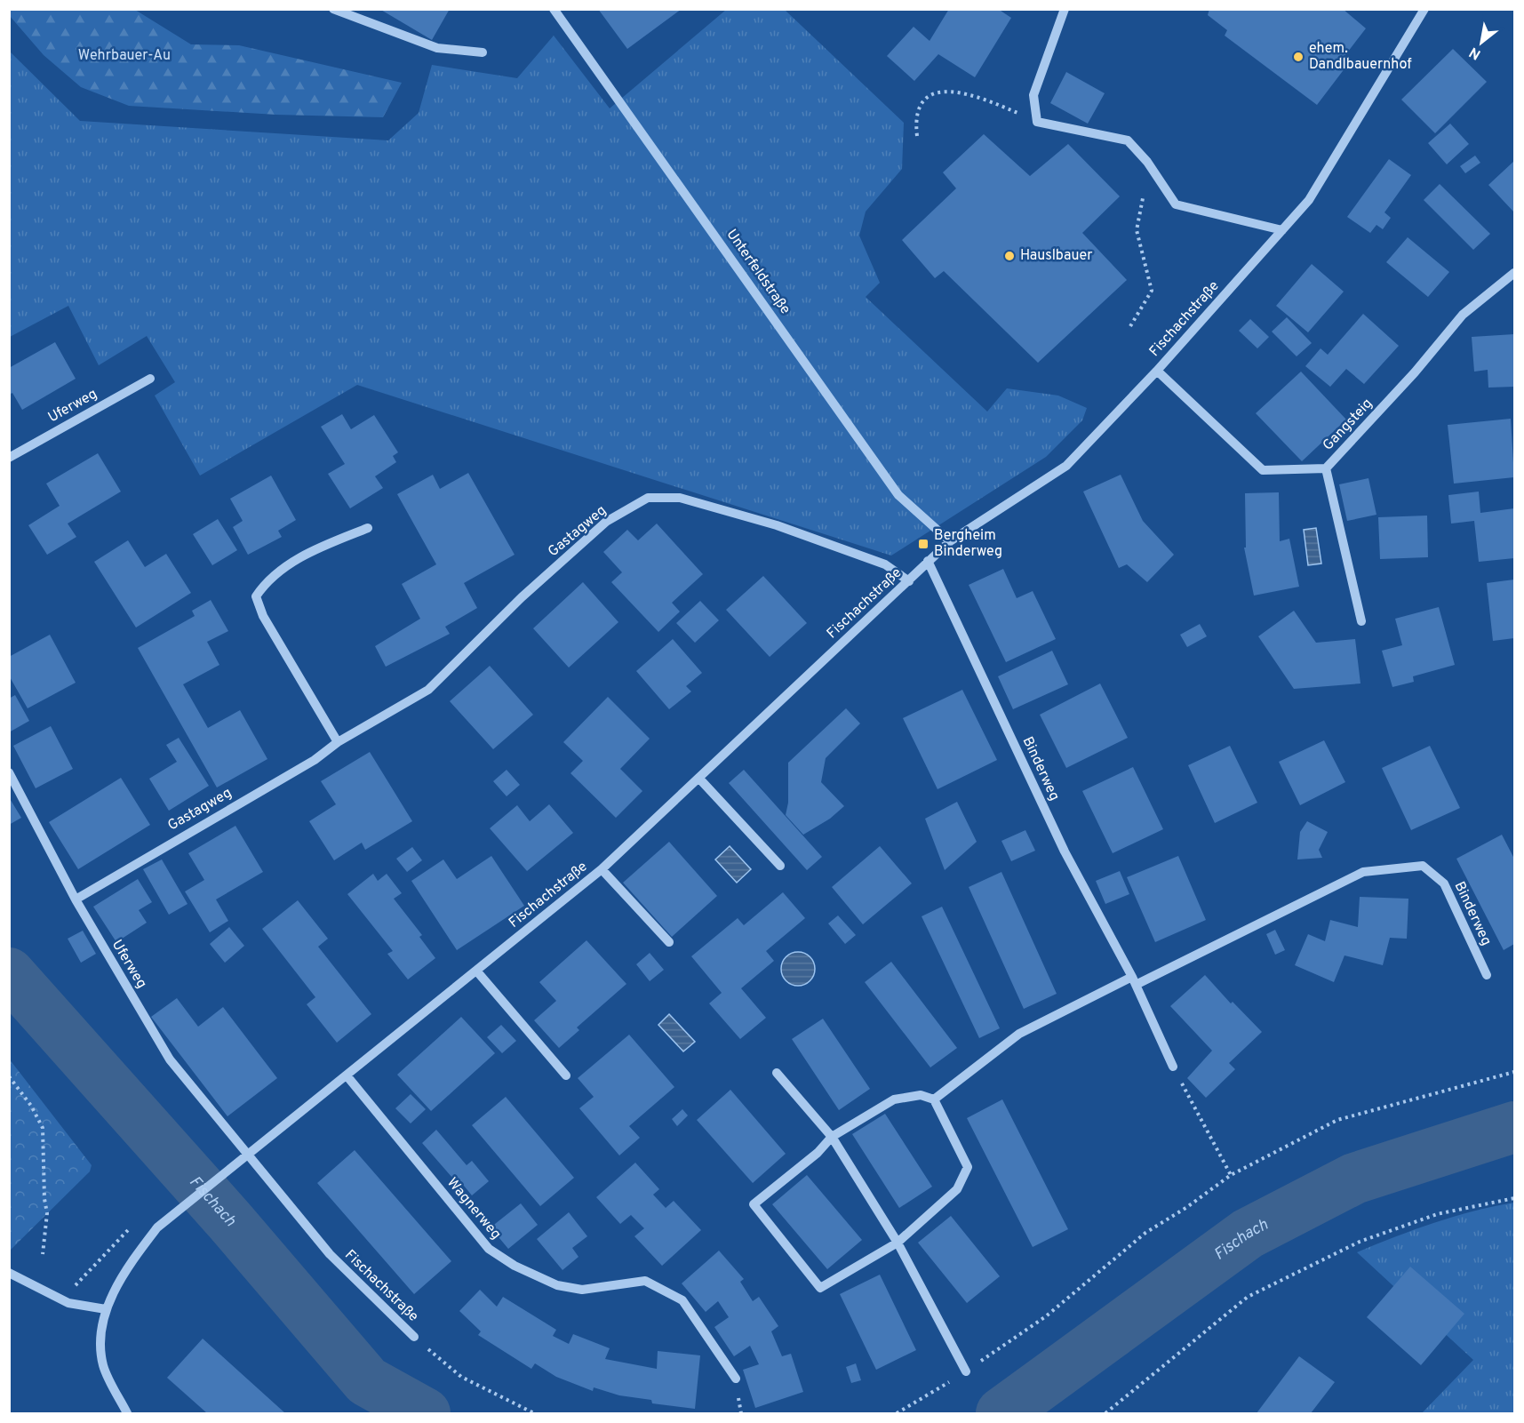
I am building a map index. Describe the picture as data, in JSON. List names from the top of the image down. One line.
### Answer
{"streets":{"street":["Unterfeldstraße","Fischachstraße","Uferweg","Gangsteig","Gastagweg","Binderweg","Wagnerweg"]},"crossings":[["Unterfeldstraße","Fischachstraße"],["Fischachstraße","Uferweg"],["Fischachstraße","Gangsteig"],["Fischachstraße","Gastagweg"],["Fischachstraße","Binderweg"],["Fischachstraße","Wagnerweg"],["Uferweg","Gastagweg"]],"water":["Fischach"],"parks":["Wehrbauer-Au"],"places":{"other":["ehem. Dandlbauernhof","Hauslbauer"],"transit":["Bergheim Binderweg"]},"north":"bottom left"}
